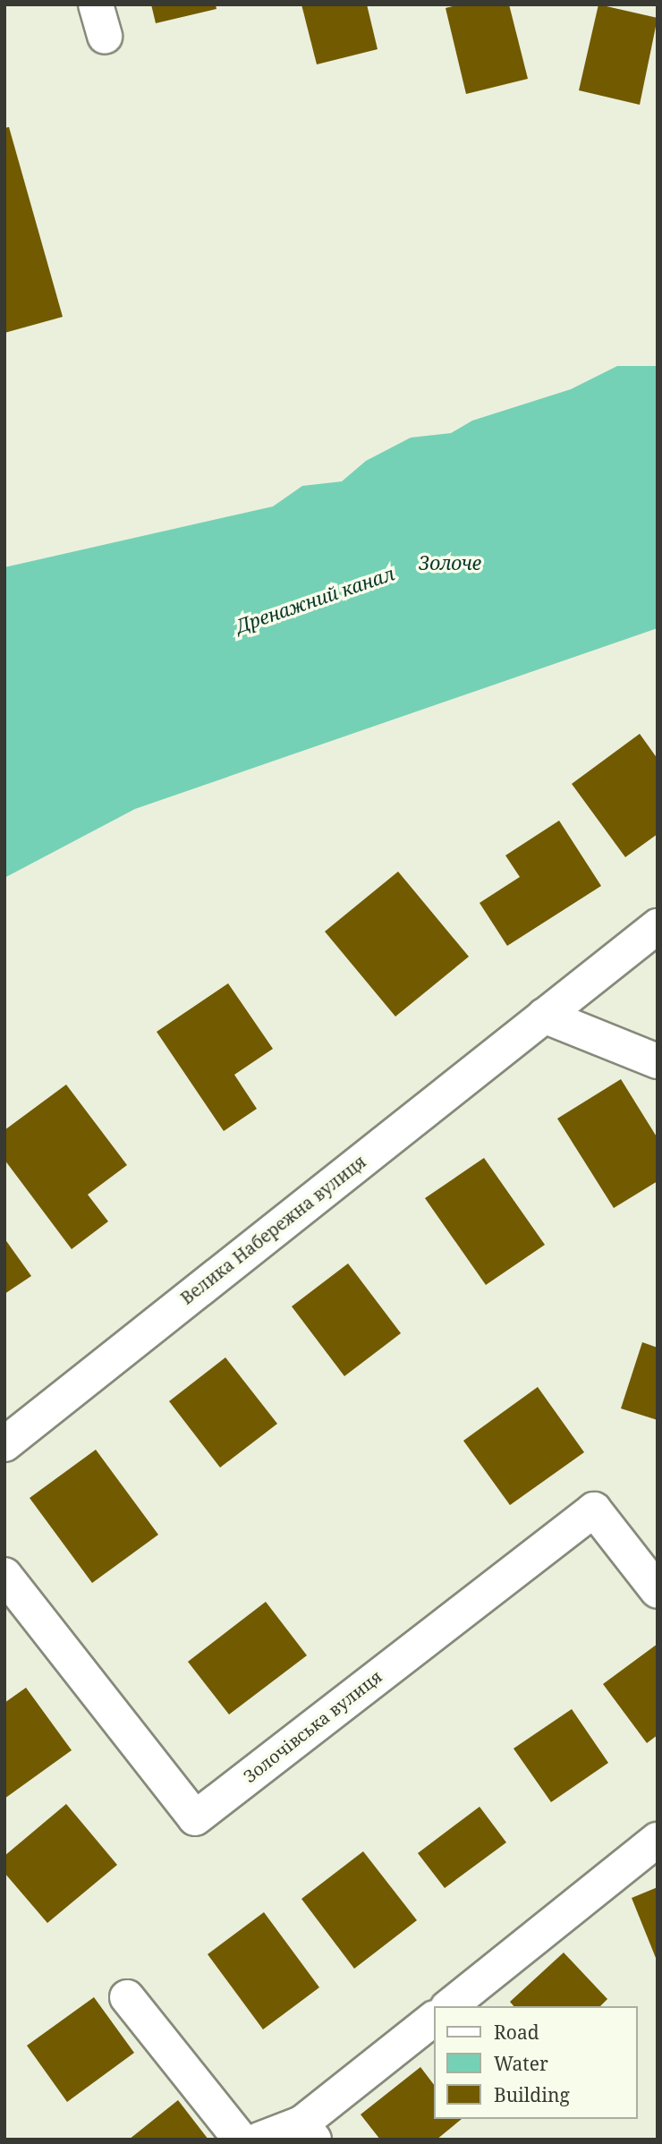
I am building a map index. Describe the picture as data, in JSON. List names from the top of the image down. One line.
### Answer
{"streets":{"street":["Велика Набережна вулиця","Золочівська вулиця"]},"water":["Золоче","Дренажний канал"],"legend":["Road","Water","Building"]}
